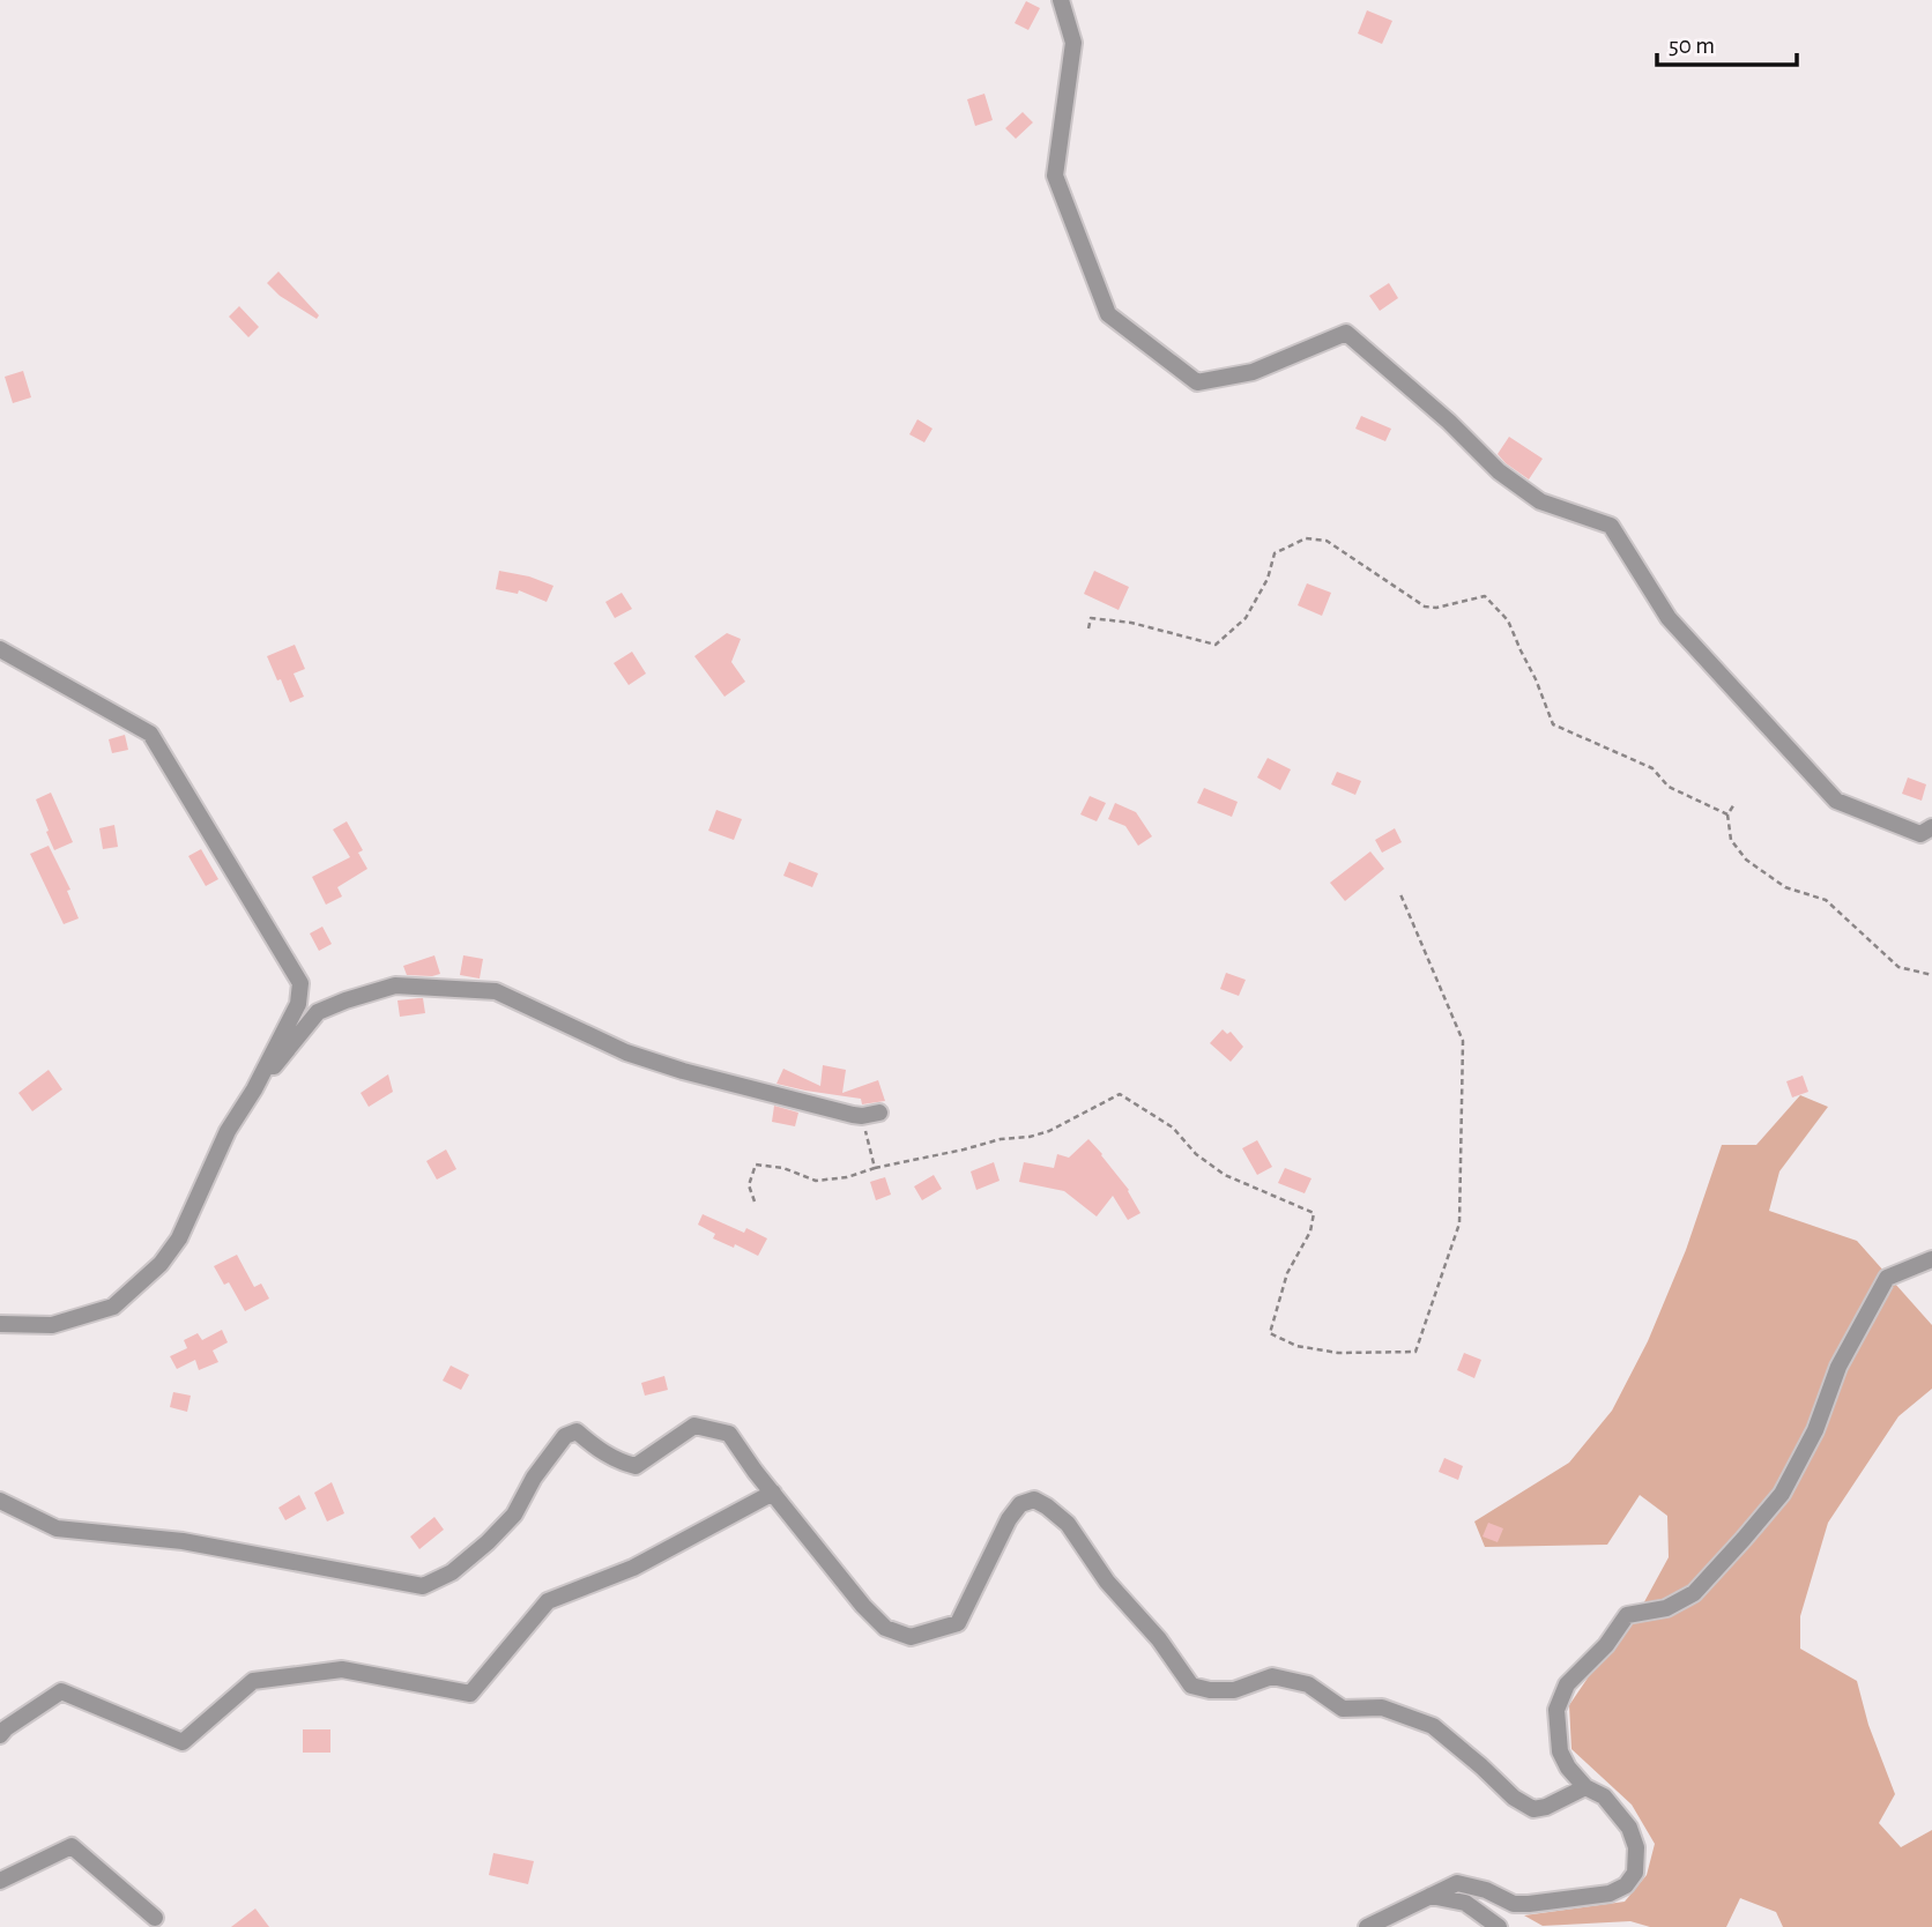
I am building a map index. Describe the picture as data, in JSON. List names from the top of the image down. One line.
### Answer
{"scale_bar":"50 m"}
